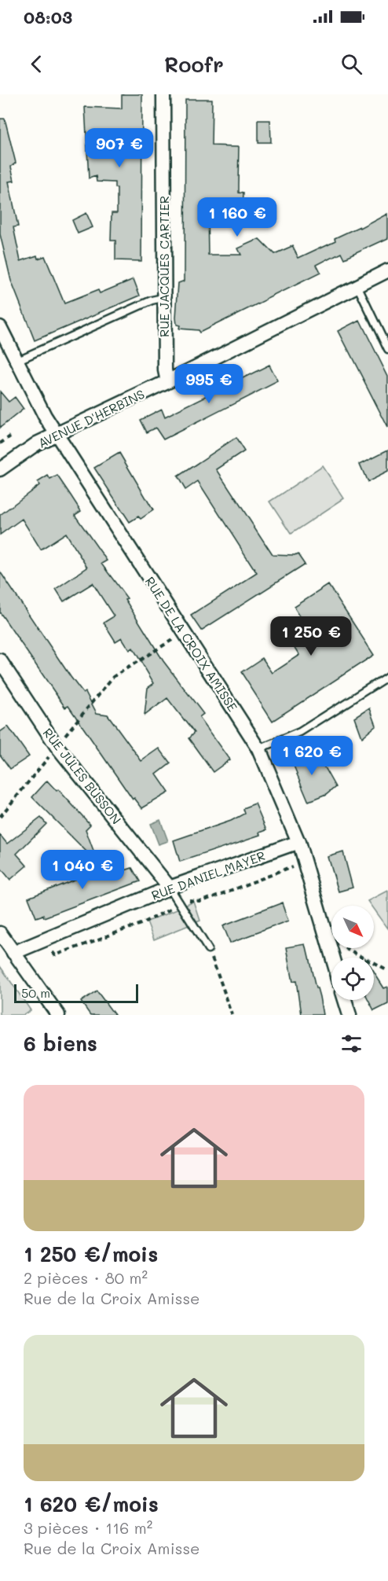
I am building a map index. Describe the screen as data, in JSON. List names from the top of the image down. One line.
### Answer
{"streets":{"street":["RUE JACQUES CARTIER","AVENUE D'HERBINS","RUE DE LA CROIX AMISSE","RUE JULES BUSSON","RUE DANIEL MAYER"]},"crossings":[["RUE JACQUES CARTIER","AVENUE D'HERBINS"],["AVENUE D'HERBINS","RUE DE LA CROIX AMISSE"],["RUE DE LA CROIX AMISSE","RUE DANIEL MAYER"],["RUE JULES BUSSON","RUE DANIEL MAYER"]],"scale_bar":"50 m","north":"bottom right","page":{"status":"08:03","header":"Roofr","price":["907 €","1 160 €","995 €","1 250 €","1 620 €","1 040 €"],"scale":"50 m","heading":"6 biens","list":[{"name":"1 250 €/mois","note":"2 pièces · 80 m² · Rue de la Croix Amisse"},{"name":"1 620 €/mois","note":"3 pièces · 116 m² · Rue de la Croix Amisse"}]}}
